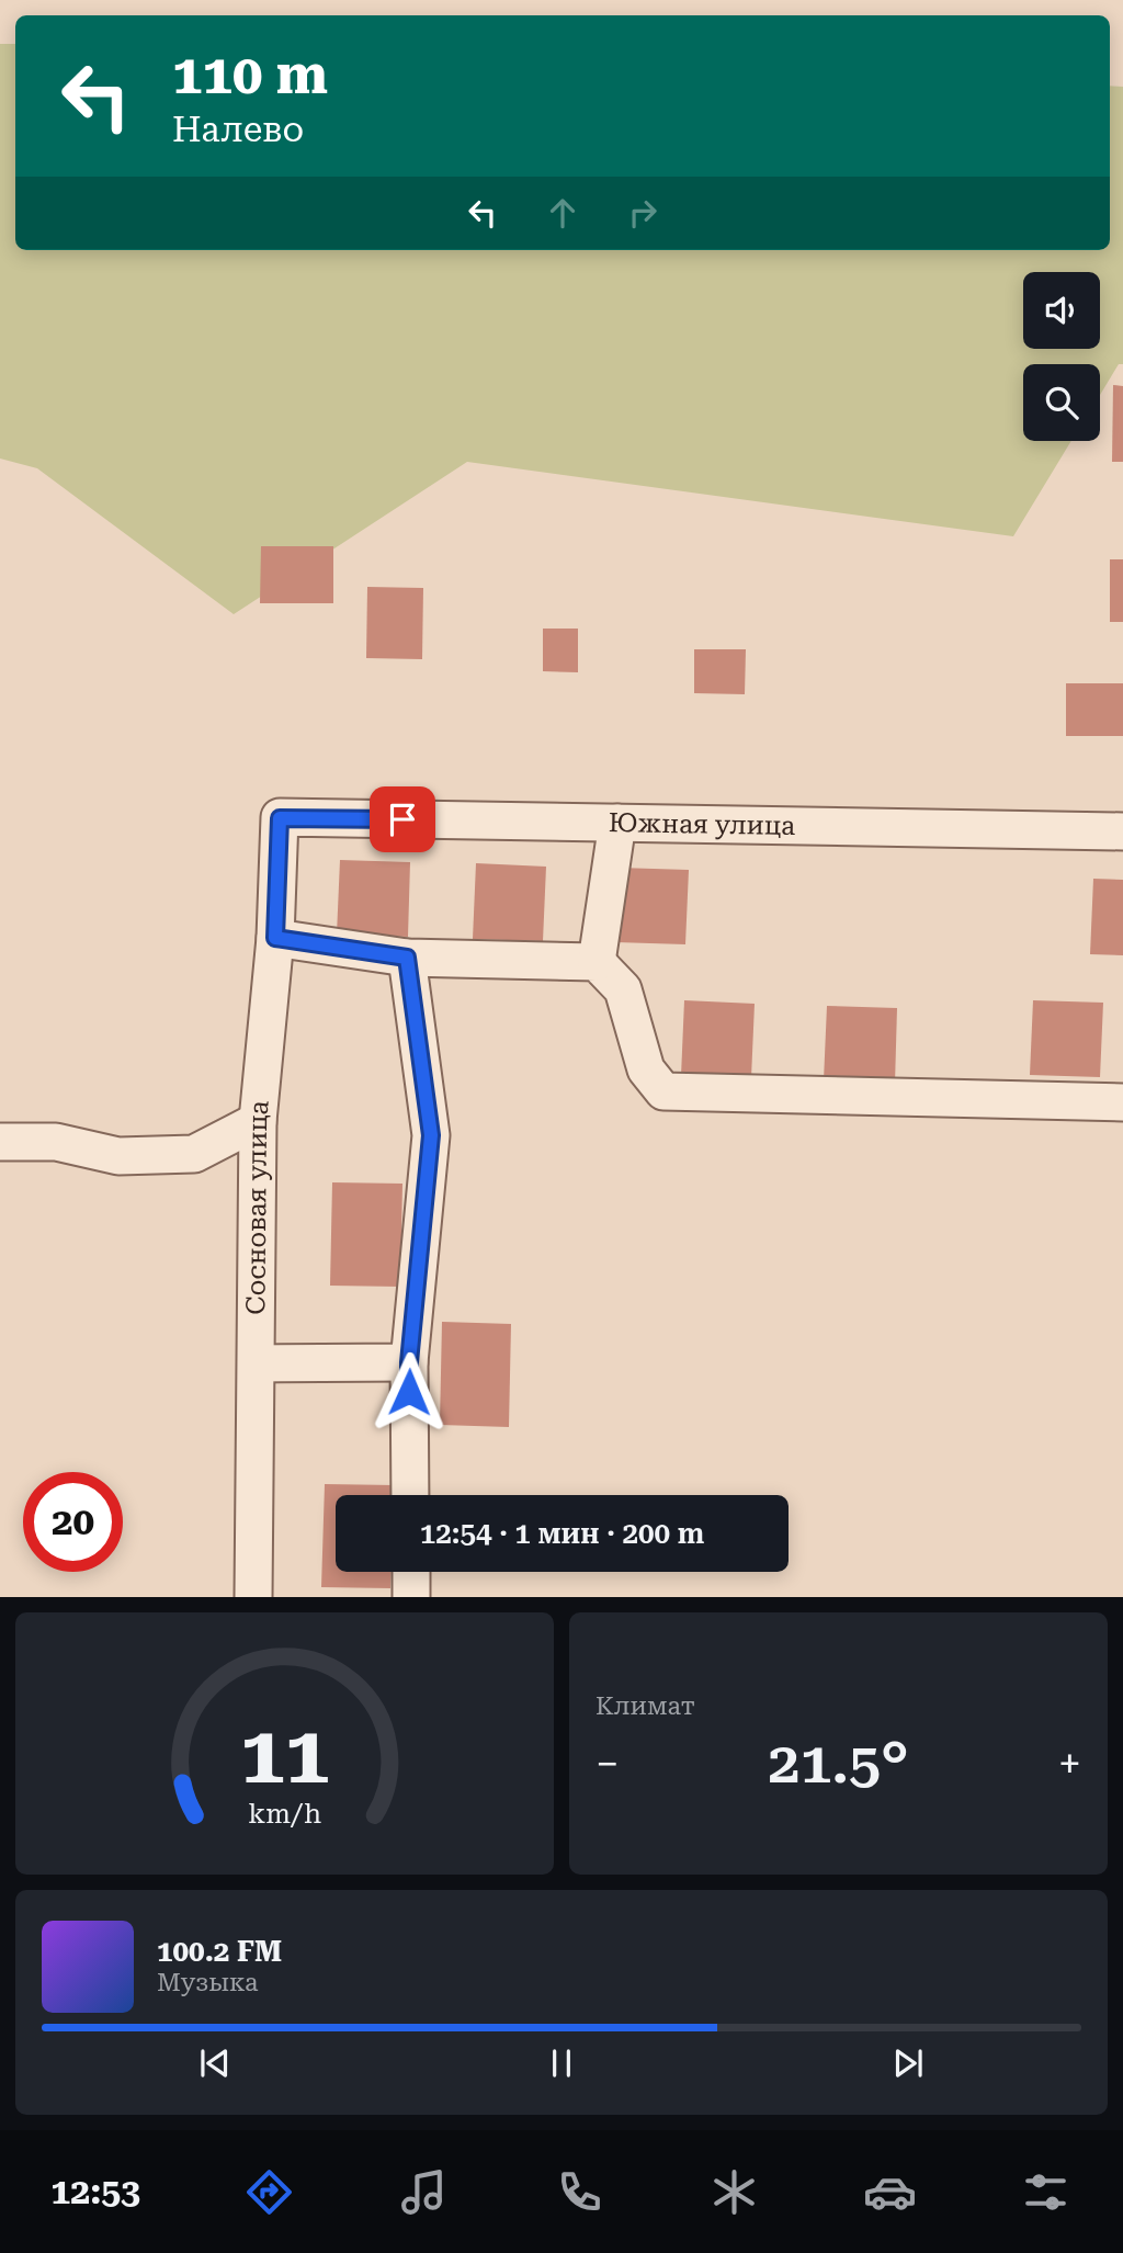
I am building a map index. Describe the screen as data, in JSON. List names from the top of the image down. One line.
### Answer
{"streets":{"street":["Южная улица","Сосновая улица"]},"crossings":[["Южная улица","Сосновая улица"]],"page":{"turn":["110 m","Налево"],"limit":"20","trip":"12:54 · 1 мин · 200 m","tile":"Климат","heat":["−","21.5°","+"],"song":["100.2 FM","Музыка"],"tabs":"12:53","gauge":["11","km/h"]}}
